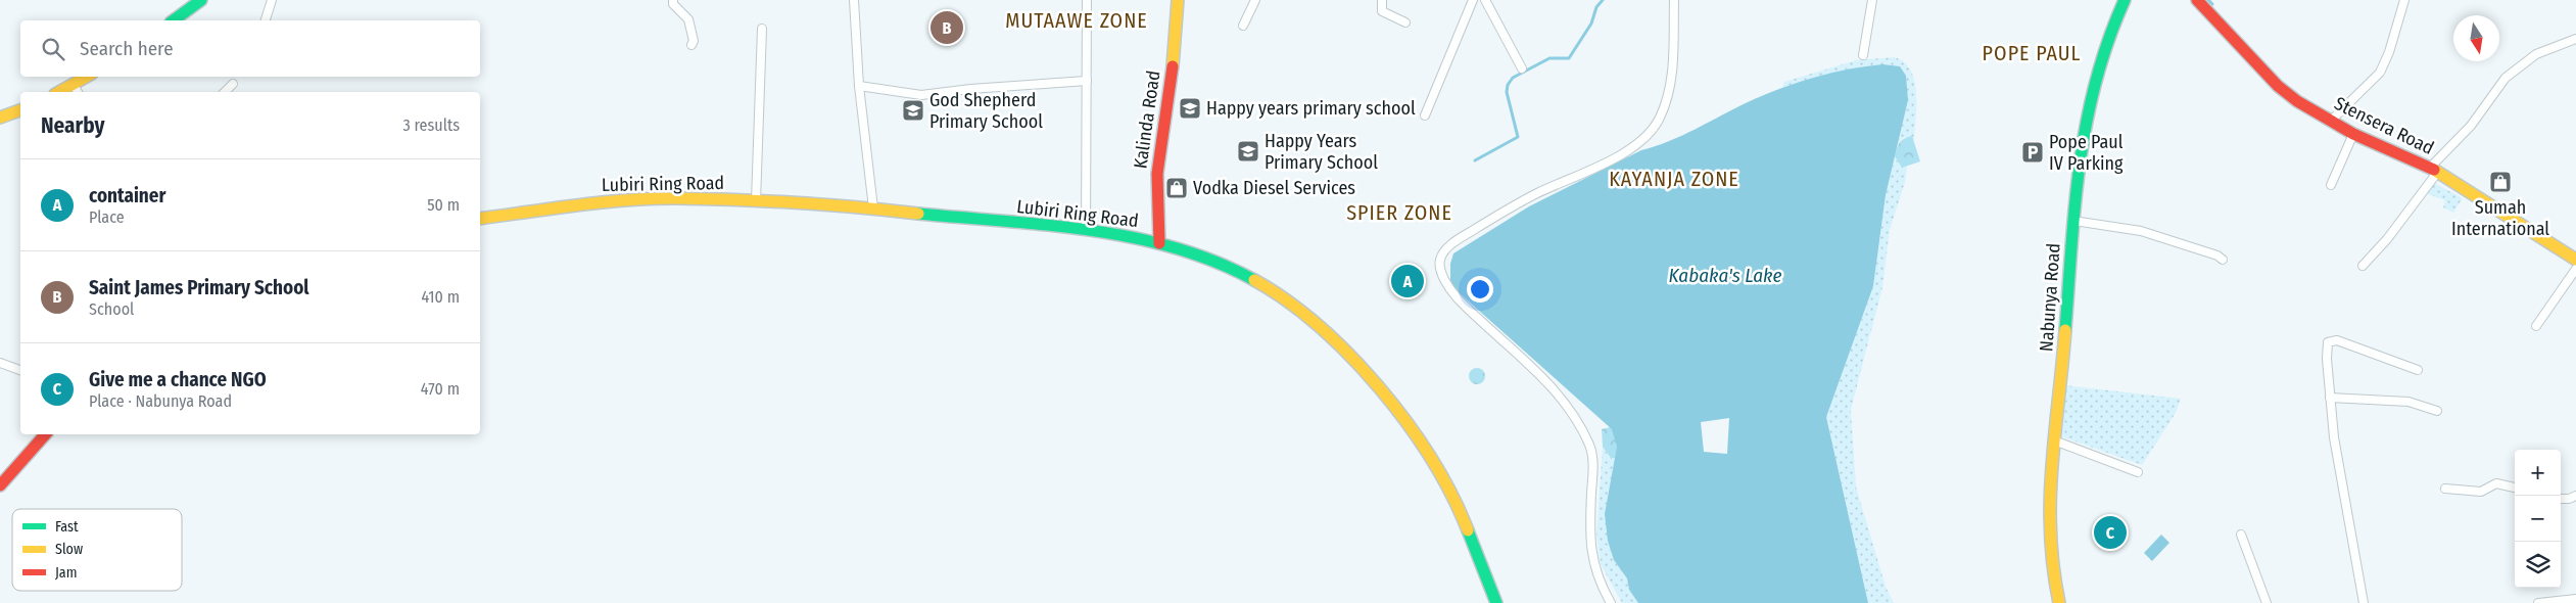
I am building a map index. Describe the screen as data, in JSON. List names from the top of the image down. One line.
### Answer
{"streets":{"main road":["Kalinda Road","Stensera Road","Lubiri Ring Road","Nabunya Road"]},"crossings":[["Kalinda Road","Lubiri Ring Road"]],"districts":["MUTAAWE ZONE","POPE PAUL","KAYANJA ZONE","SPIER ZONE"],"water":["Kabaka's Lake"],"places":{"school or university":["Happy years primary school","God Shepherd Primary School","Happy Years Primary School"],"parking":["Pope Paul IV Parking"],"shop":["Sumah International","Vodka Diesel Services"]},"legend":["Fast","Slow","Jam"],"north":"bottom","page":{"pins":["B","A","C"],"search":"Search here","heading":["Nearby","3 results"],"list":[{"mark":"A","name":"container","note":"Place","value":"50 m"},{"mark":"B","name":"Saint James Primary School","note":"School","value":"410 m"},{"mark":"C","name":"Give me a chance NGO","note":"Place · Nabunya Road","value":"470 m"}],"map_buttons":["+","−"]}}
